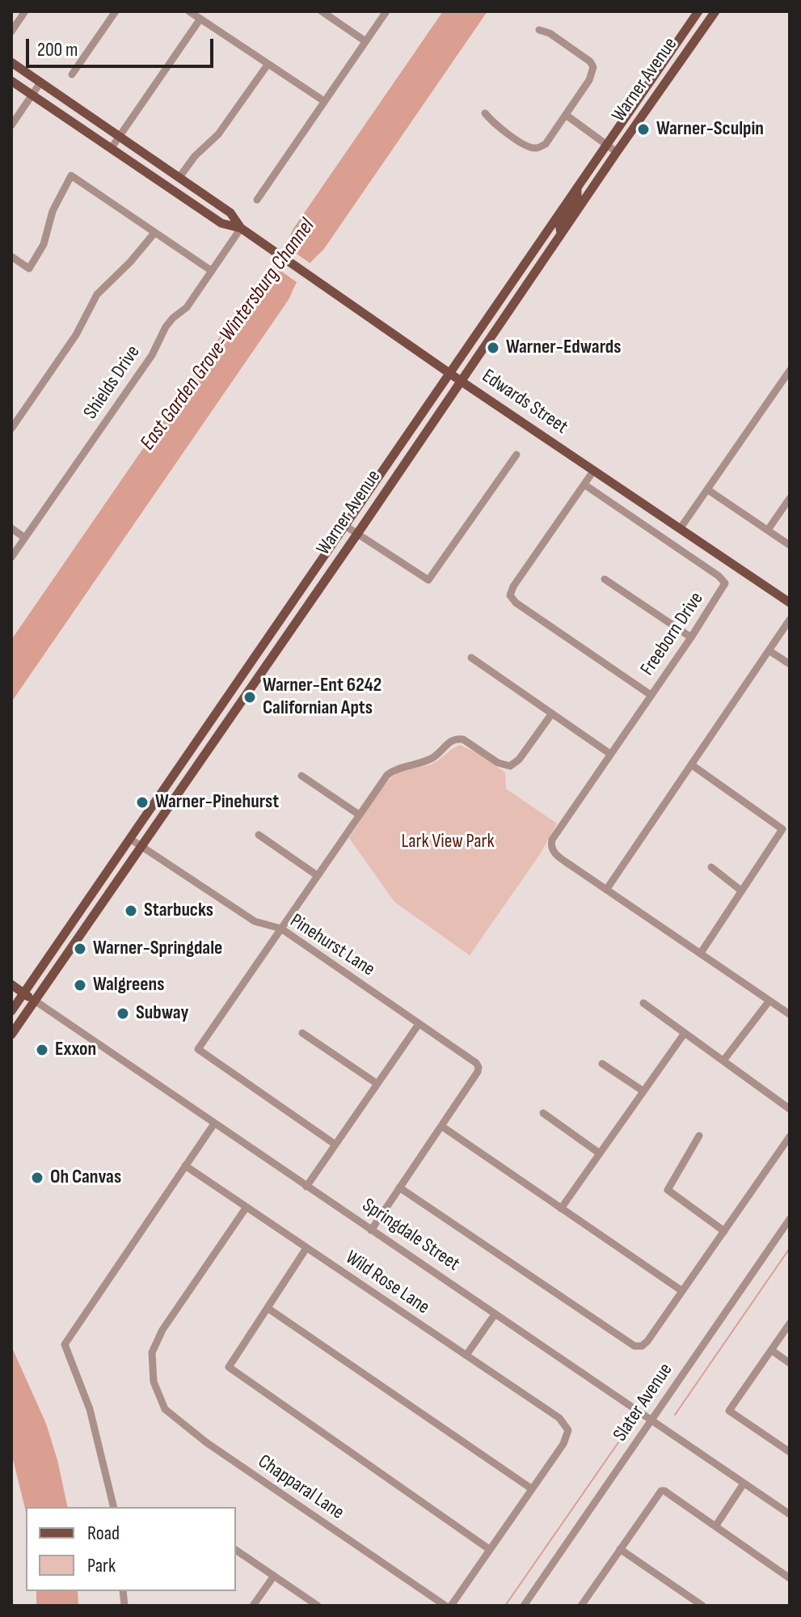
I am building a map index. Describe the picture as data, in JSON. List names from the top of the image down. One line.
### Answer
{"streets":{"main road":["Warner Avenue","Edwards Street","Springdale Street"],"street":["Shields Drive","Freeborn Drive","Pinehurst Lane","Wild Rose Lane","Slater Avenue","Chapparal Lane"]},"crossings":[["Warner Avenue","Edwards Street"],["Warner Avenue","Pinehurst Lane"],["Warner Avenue","Springdale Street"],["Shields Drive","Edwards Street"],["Springdale Street","Slater Avenue"],["Wild Rose Lane","Chapparal Lane"]],"water":["East Garden Grove-Wintersburg Channel"],"parks":["Lark View Park"],"places":["Warner-Sculpin","Warner-Edwards","Warner-Ent 6242 Californian Apts","Warner-Pinehurst","Starbucks","Warner-Springdale","Walgreens","Subway","Exxon","Oh Canvas"],"legend":["Road","Park"],"scale_bar":"200 m"}
